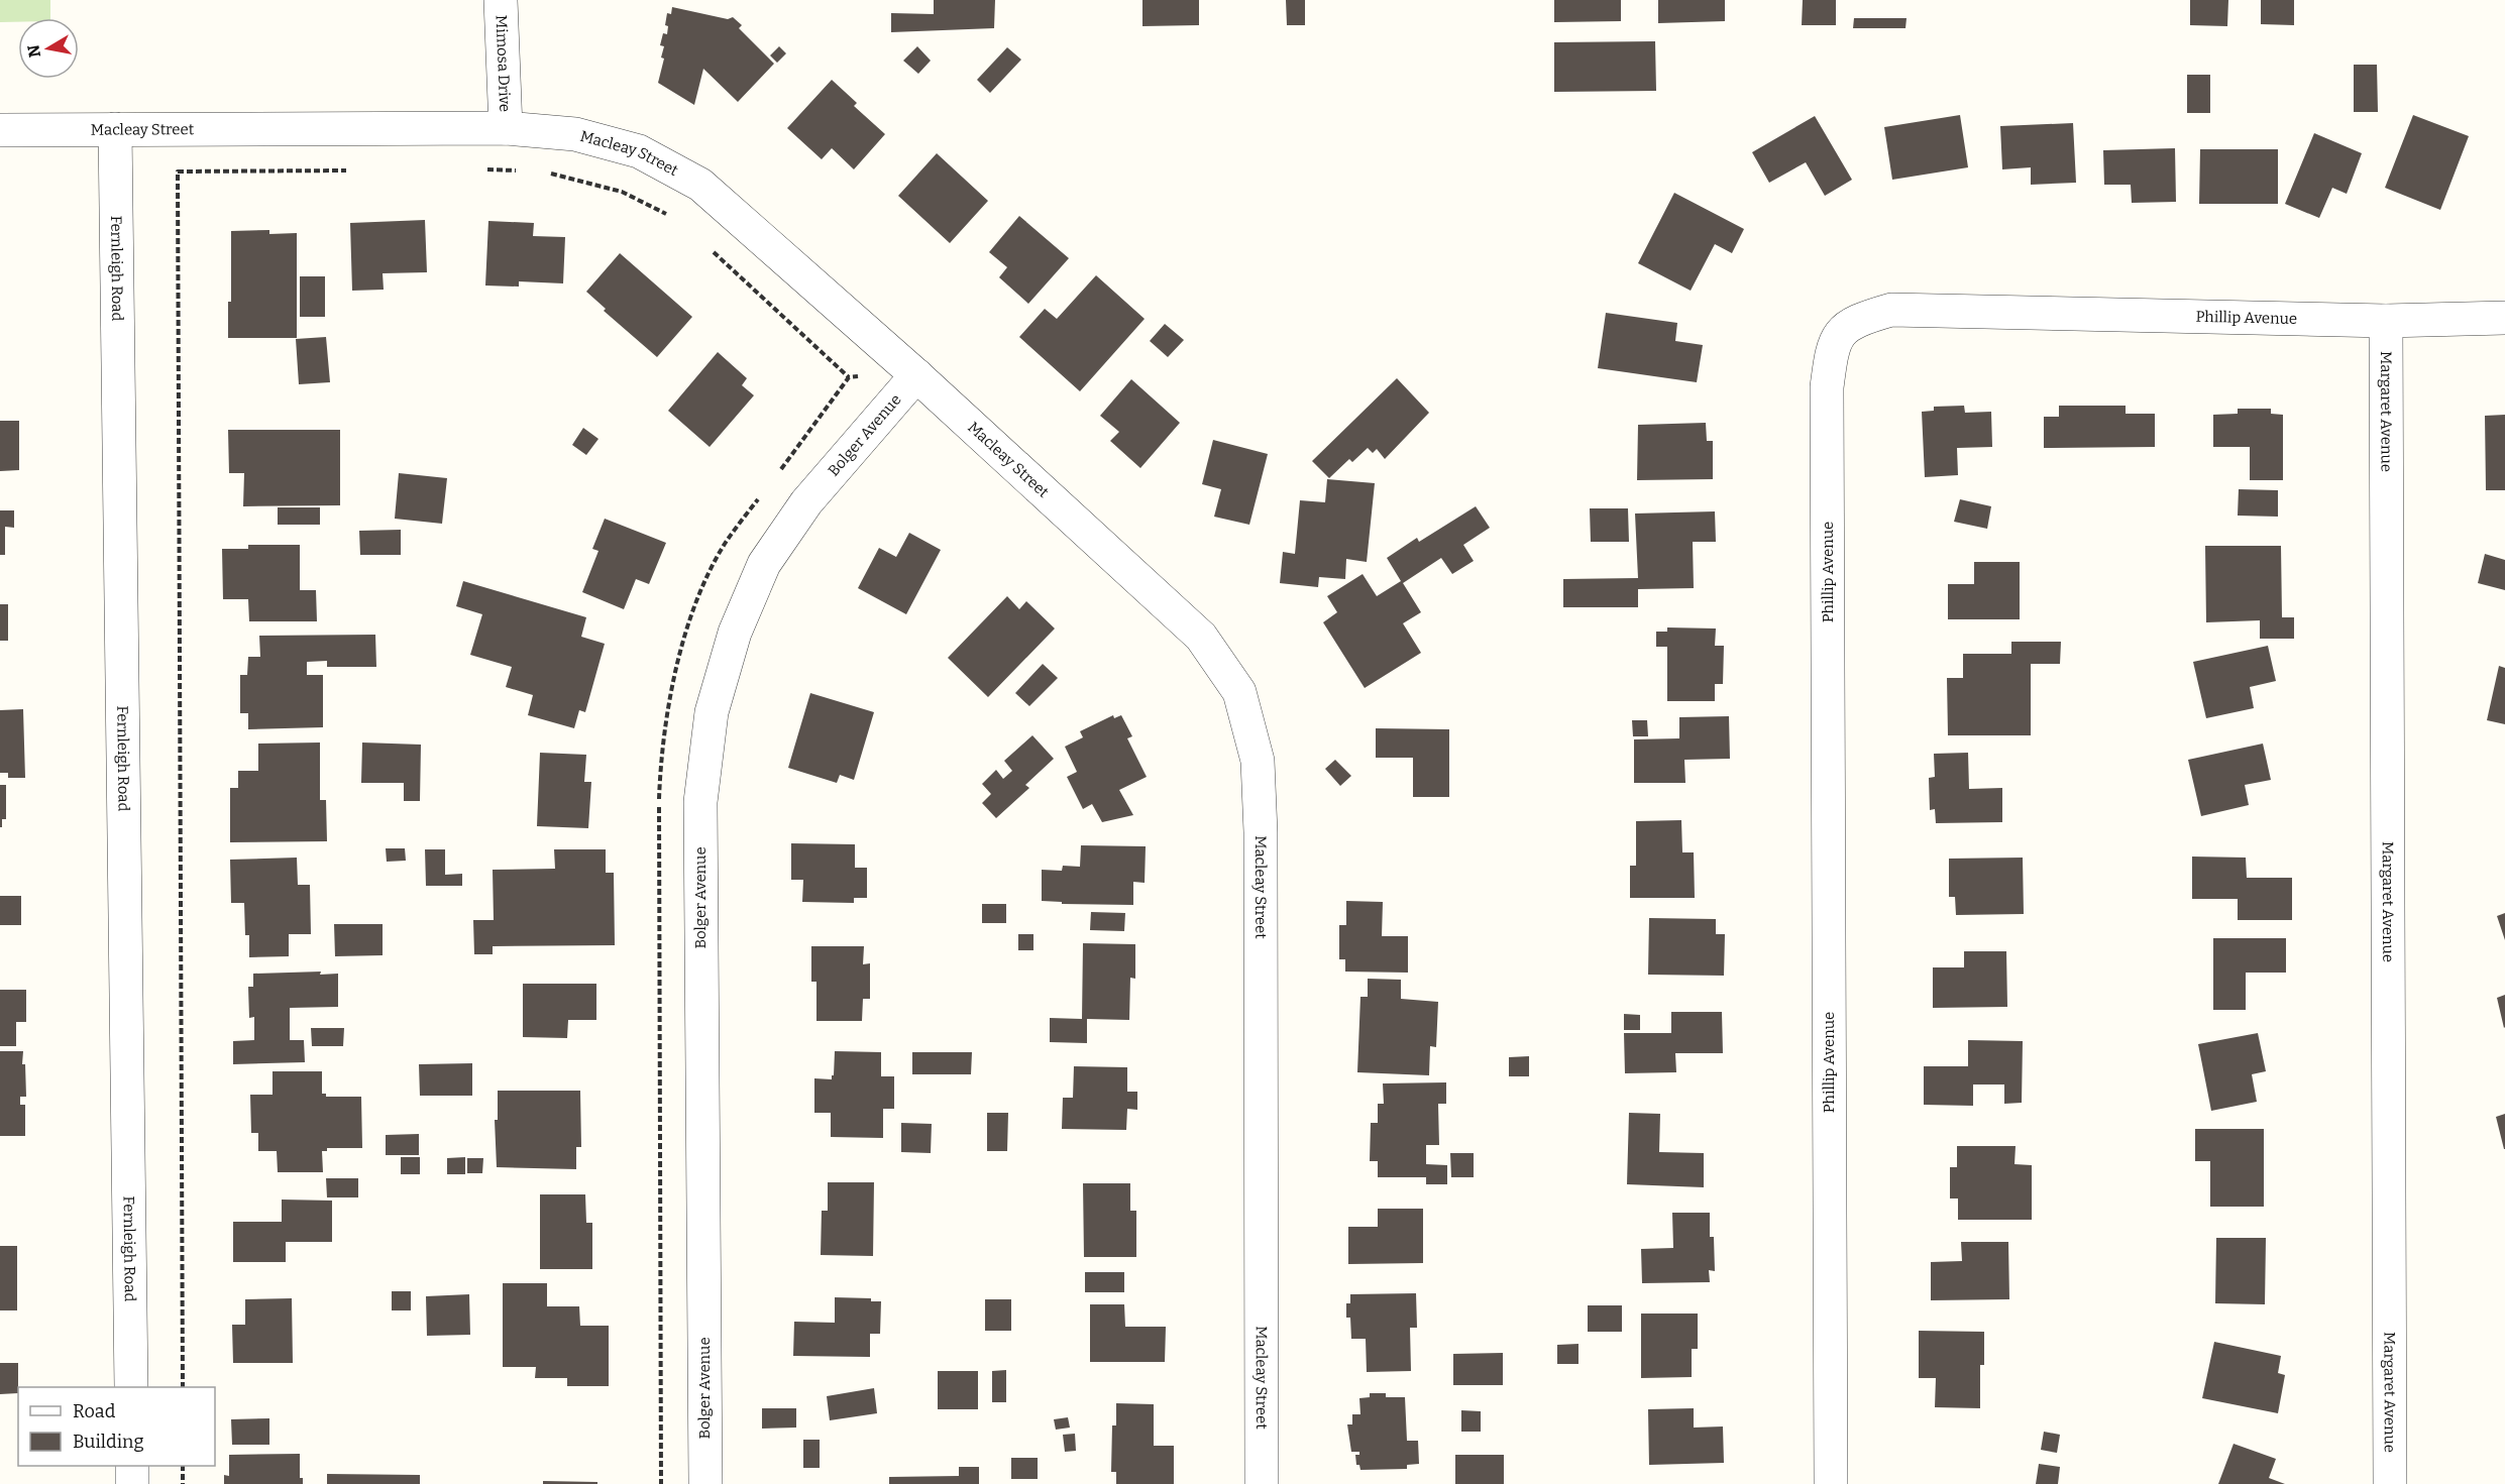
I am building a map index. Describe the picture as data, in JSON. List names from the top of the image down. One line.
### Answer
{"streets":{"street":["Mimosa Drive","Macleay Street","Fernleigh Road","Phillip Avenue","Margaret Avenue","Bolger Avenue"]},"crossings":[["Mimosa Drive","Macleay Street"],["Macleay Street","Fernleigh Road"],["Macleay Street","Bolger Avenue"],["Phillip Avenue","Margaret Avenue"]],"legend":["Road","Building"],"north":"left"}
